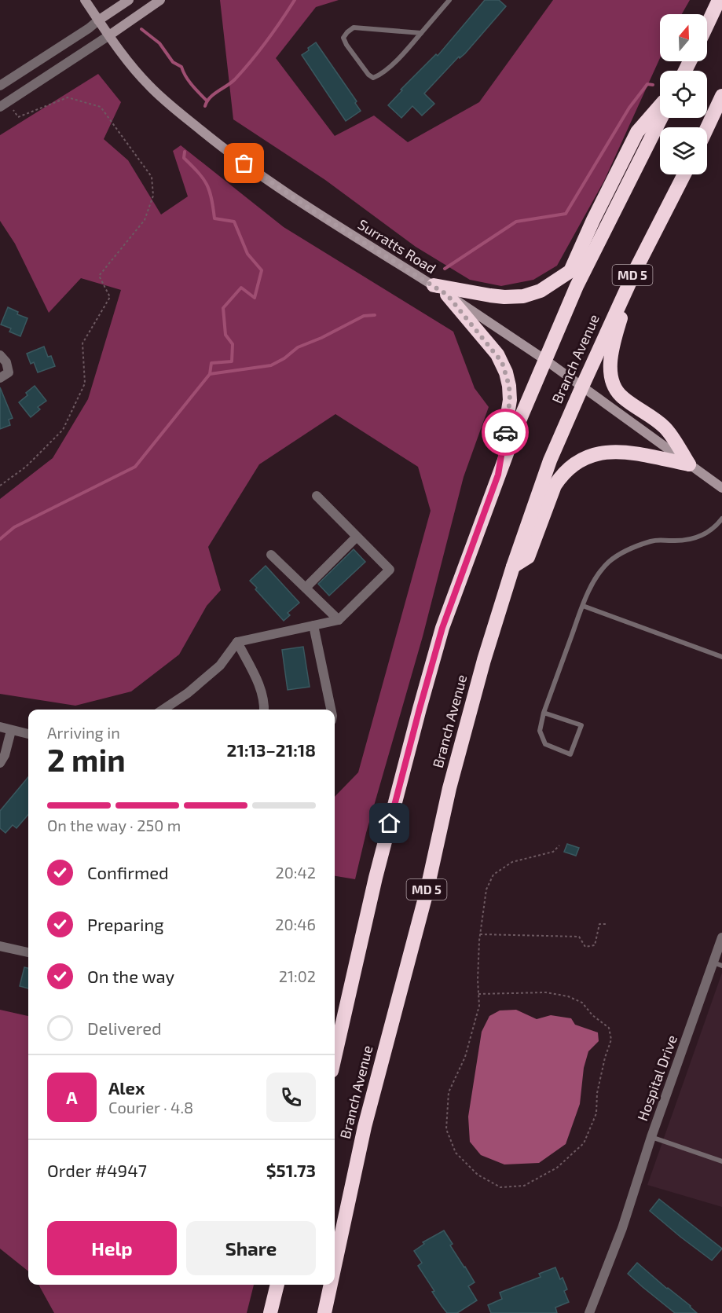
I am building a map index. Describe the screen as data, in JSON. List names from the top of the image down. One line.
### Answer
{"streets":{"highway":["MD 5","Branch Avenue"],"main road":["Surratts Road"],"street":["Hospital Drive"]},"crossings":[["Surratts Road","Branch Avenue"]],"north":"top","page":{"heading":["2 min","Arriving in","21:13–21:18"],"panel":["Alex","Courier · 4.8","Order #4947","$51.73"],"bar":"On the way · 250 m","list":[["Confirmed","20:42"],["Preparing","20:46"],["On the way","21:02"],"Delivered"],"round":"A","buttons":["Help","Share"]}}
